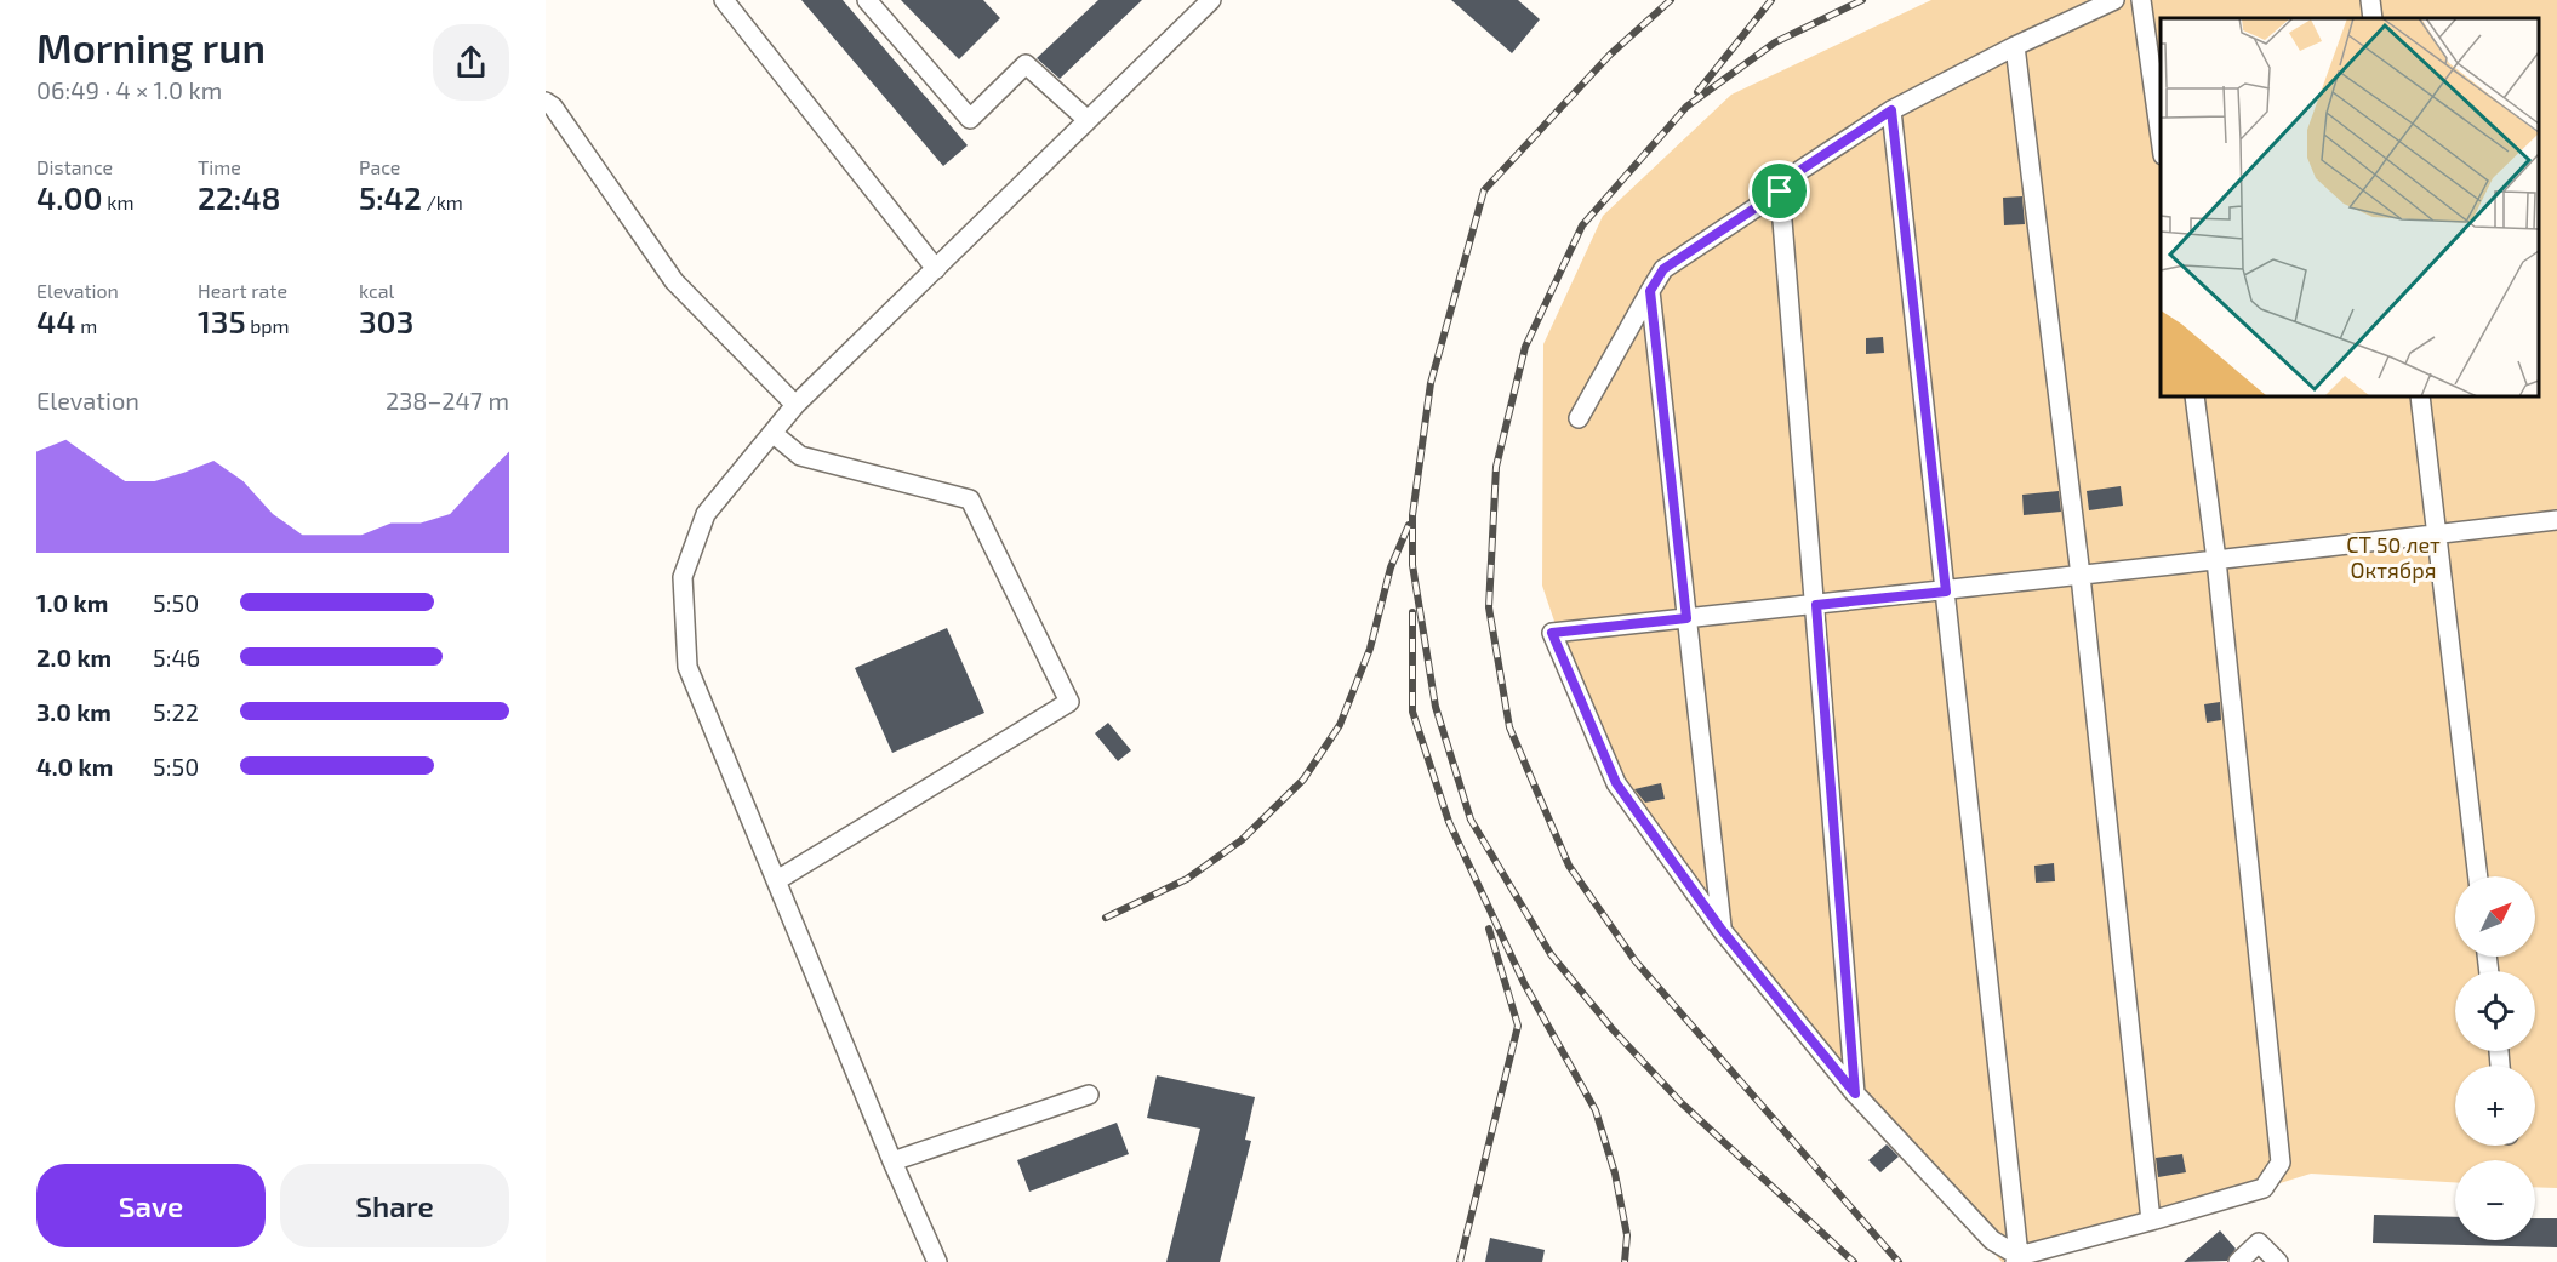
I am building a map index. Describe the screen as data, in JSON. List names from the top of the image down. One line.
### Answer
{"parks":["СТ 50 лет Октября"],"north":"top right","page":{"heading":["Morning run","06:49 · 4 × 1.0 km"],"stats":[["Distance","4.00 km"],["Time","22:48"],["Pace","5:42 /km"],["Elevation","44 m"],["Heart rate","135 bpm"],["kcal","303"]],"chart":["Elevation","238–247 m"],"list":[{"name":"1.0 km","note":"5:50"},{"name":"2.0 km","note":"5:46"},{"name":"3.0 km","note":"5:22"},{"name":"4.0 km","note":"5:50"}],"map_buttons":["+","−"],"buttons":["Save","Share"]}}
